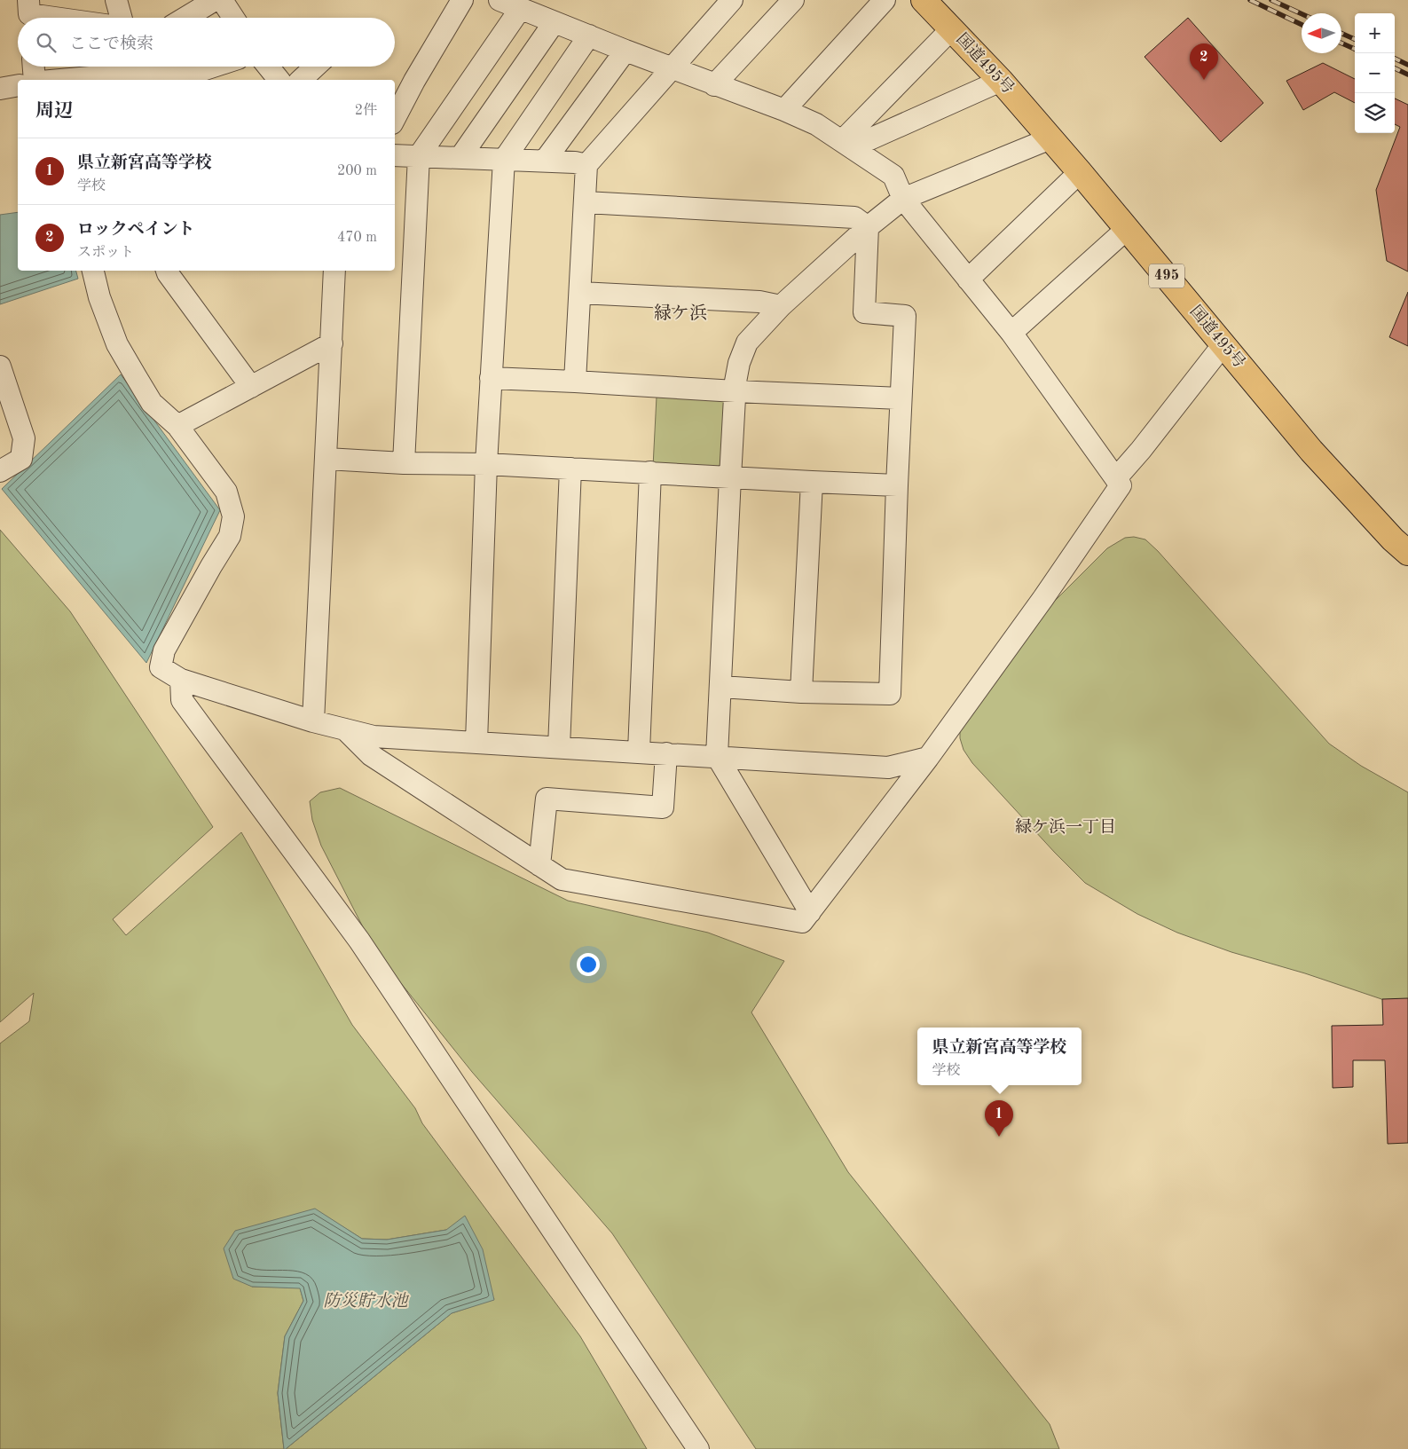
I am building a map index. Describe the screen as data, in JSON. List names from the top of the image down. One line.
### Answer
{"streets":{"highway":["国道495号","495"]},"districts":["緑ケ浜","緑ケ浜一丁目"],"water":["防災貯水池"],"north":"left","page":{"map_buttons":["+","−"],"search":"ここで検索","pins":["2","1"],"heading":["周辺","2件"],"list":[{"mark":"1","name":"県立新宮高等学校","note":"学校","value":"200 m"},{"mark":"2","name":"ロックペイント","note":"スポット","value":"470 m"}],"popup":["県立新宮高等学校","学校"]}}
